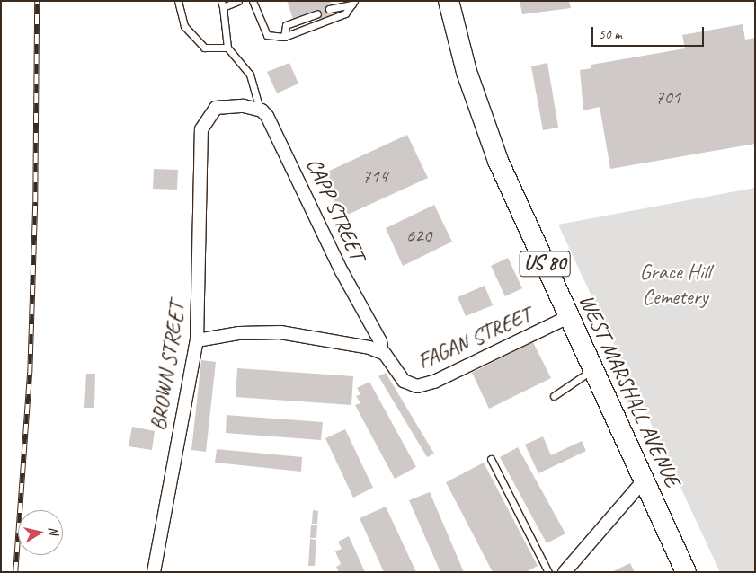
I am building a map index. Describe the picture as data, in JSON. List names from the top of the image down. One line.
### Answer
{"streets":{"main road":["US 80","WEST MARSHALL AVENUE"],"street":["CAPP STREET","FAGAN STREET","BROWN STREET"]},"crossings":[["CAPP STREET","FAGAN STREET"],["CAPP STREET","BROWN STREET"],["FAGAN STREET","BROWN STREET"],["FAGAN STREET","WEST MARSHALL AVENUE"]],"parks":["Grace Hill Cemetery"],"house_numbers":["701","714","620"],"scale_bar":"50 m","north":"right"}
